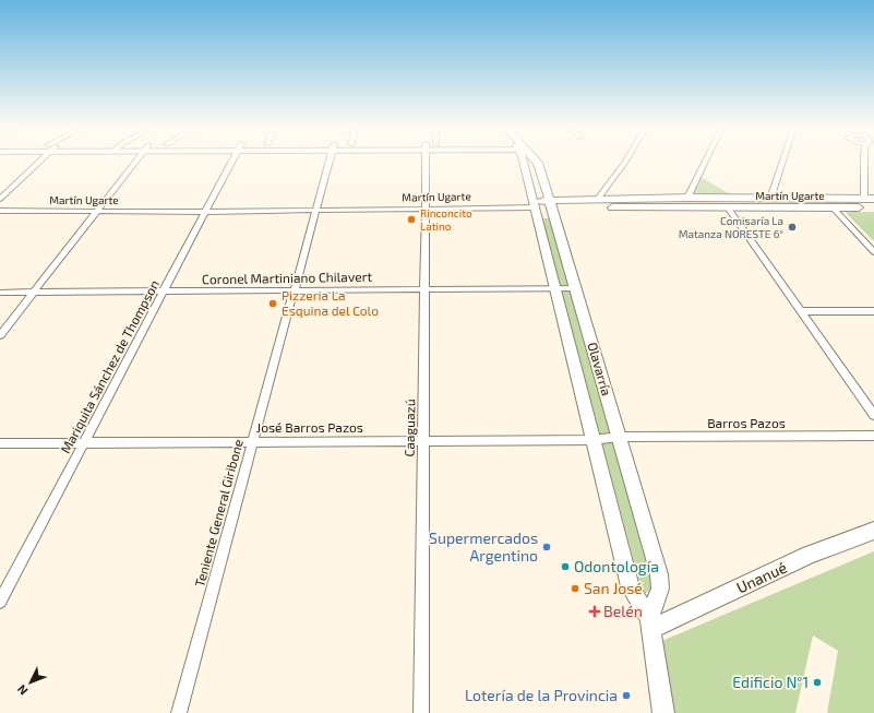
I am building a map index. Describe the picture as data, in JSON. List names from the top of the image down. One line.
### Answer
{"streets":{"street":["Martín Ugarte","Coronel Martiniano Chilavert","Mariquita Sánchez de Thompson","Olavarría","Barros Pazos","José Barros Pazos","Caaguazú","Teniente General Giribone","Unanué"]},"crossings":[["Martín Ugarte","Mariquita Sánchez de Thompson"],["Martín Ugarte","Olavarría"],["Martín Ugarte","Caaguazú"],["Martín Ugarte","Teniente General Giribone"],["Coronel Martiniano Chilavert","Mariquita Sánchez de Thompson"],["Coronel Martiniano Chilavert","Olavarría"],["Coronel Martiniano Chilavert","Caaguazú"],["Coronel Martiniano Chilavert","Teniente General Giribone"],["Mariquita Sánchez de Thompson","José Barros Pazos"],["Olavarría","Barros Pazos"],["Olavarría","José Barros Pazos"],["Olavarría","Unanué"],["Barros Pazos","José Barros Pazos"],["José Barros Pazos","Caaguazú"],["José Barros Pazos","Teniente General Giribone"]],"places":{"other":["Rinconcito Latino","Comisaría La Matanza NORESTE 6°","Pizzeria La Esquina del Colo","Supermercados Argentino","Odontología","San José","Edificio N°1","Lotería de la Provincia"],"health":["Belén"]},"north":"bottom left"}
